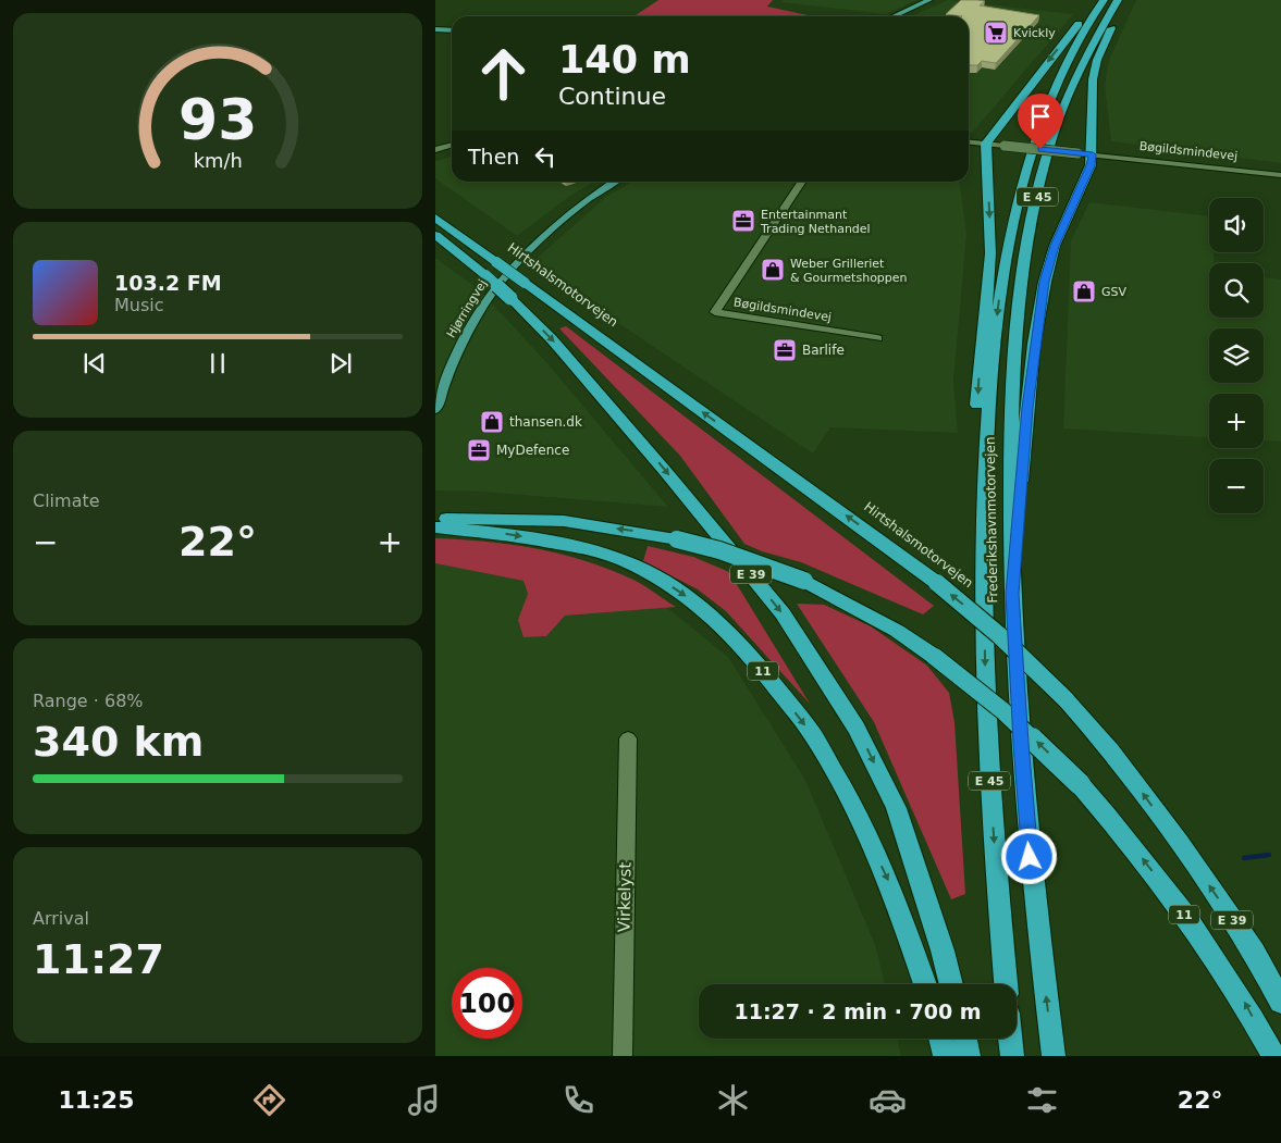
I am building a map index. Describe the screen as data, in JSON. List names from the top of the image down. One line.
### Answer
{"streets":{"highway":["E 45","Hirtshalsmotorvejen","Frederikshavnmotorvejen","E 39","11"],"main road":["Hjørringvej"],"street":["Bøgildsmindevej","Virkelyst"]},"places":{"supermarket":["Kvickly"],"office":["Entertainmant Trading Nethandel","Barlife","MyDefence"],"shop":["Weber Grilleriet & Gourmetshoppen","GSV","thansen.dk"]},"page":{"turn":["140 m","Continue"],"then":"Then","map_buttons":["+","−"],"song":["103.2 FM","Music"],"tile":["Climate",["Range · 68%","340 km"],["Arrival","11:27"]],"heat":["−","22°","+"],"limit":"100","trip":"11:27 · 2 min · 700 m","tabs":["11:25","22°"],"gauge":["93","km/h"]}}
